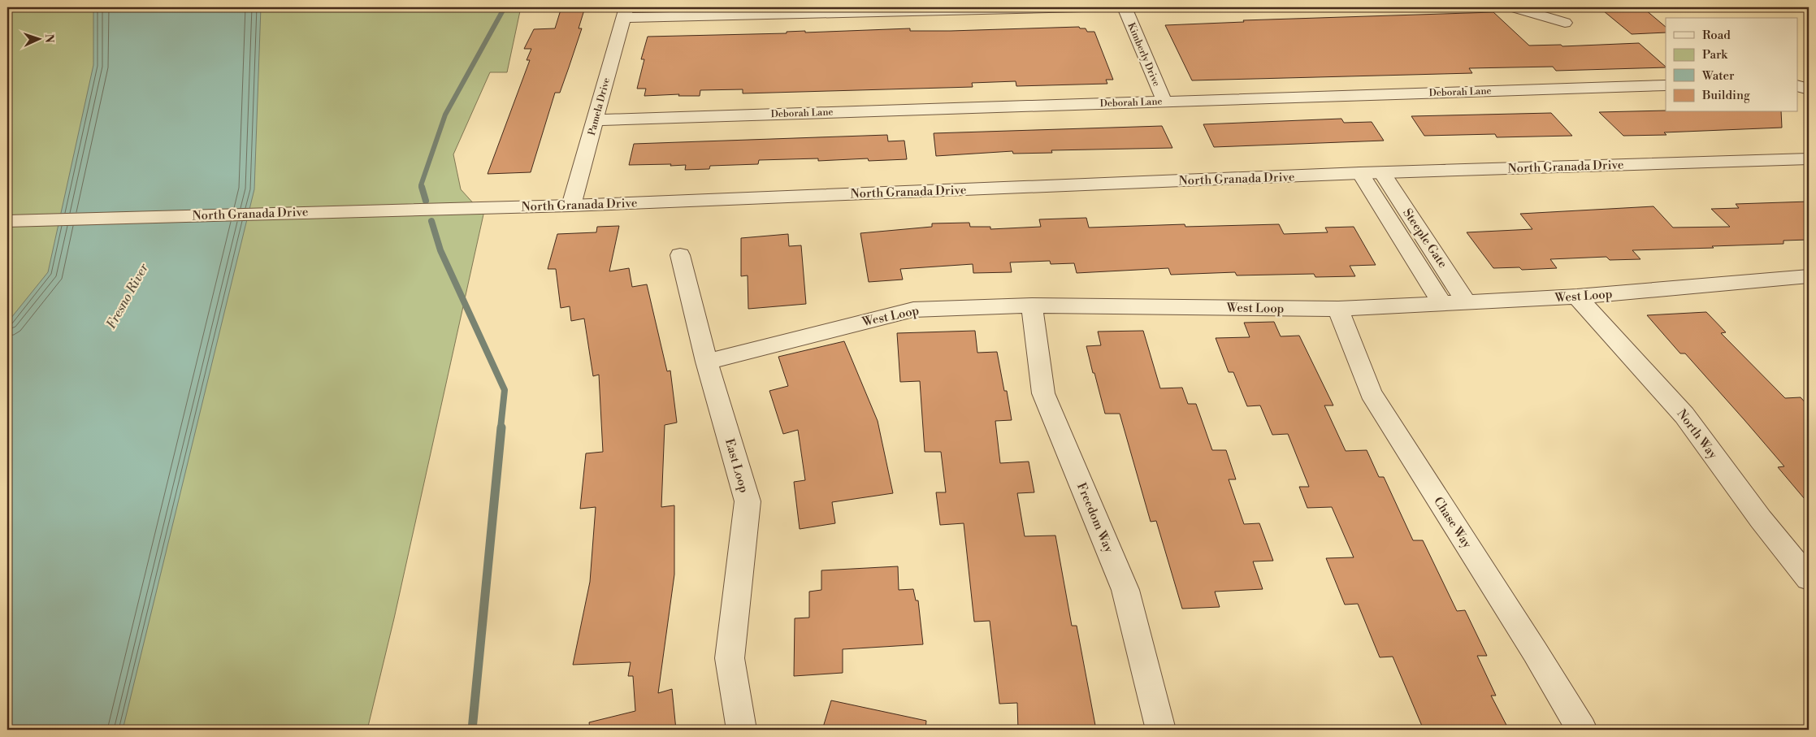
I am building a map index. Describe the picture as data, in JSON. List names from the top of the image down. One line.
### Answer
{"streets":{"street":["Kimberly Drive","Deborah Lane","Pamela Drive","North Granada Drive","Steeple Gate","West Loop","North Way","East Loop","Freedom Way","Chase Way"]},"crossings":[["Kimberly Drive","Deborah Lane"],["Deborah Lane","Pamela Drive"],["Pamela Drive","North Granada Drive"],["North Granada Drive","Steeple Gate"],["Steeple Gate","West Loop"],["West Loop","North Way"],["West Loop","East Loop"],["West Loop","Freedom Way"],["West Loop","Chase Way"]],"water":["Fresno River"],"legend":["Road","Park","Water","Building"],"north":"right"}
